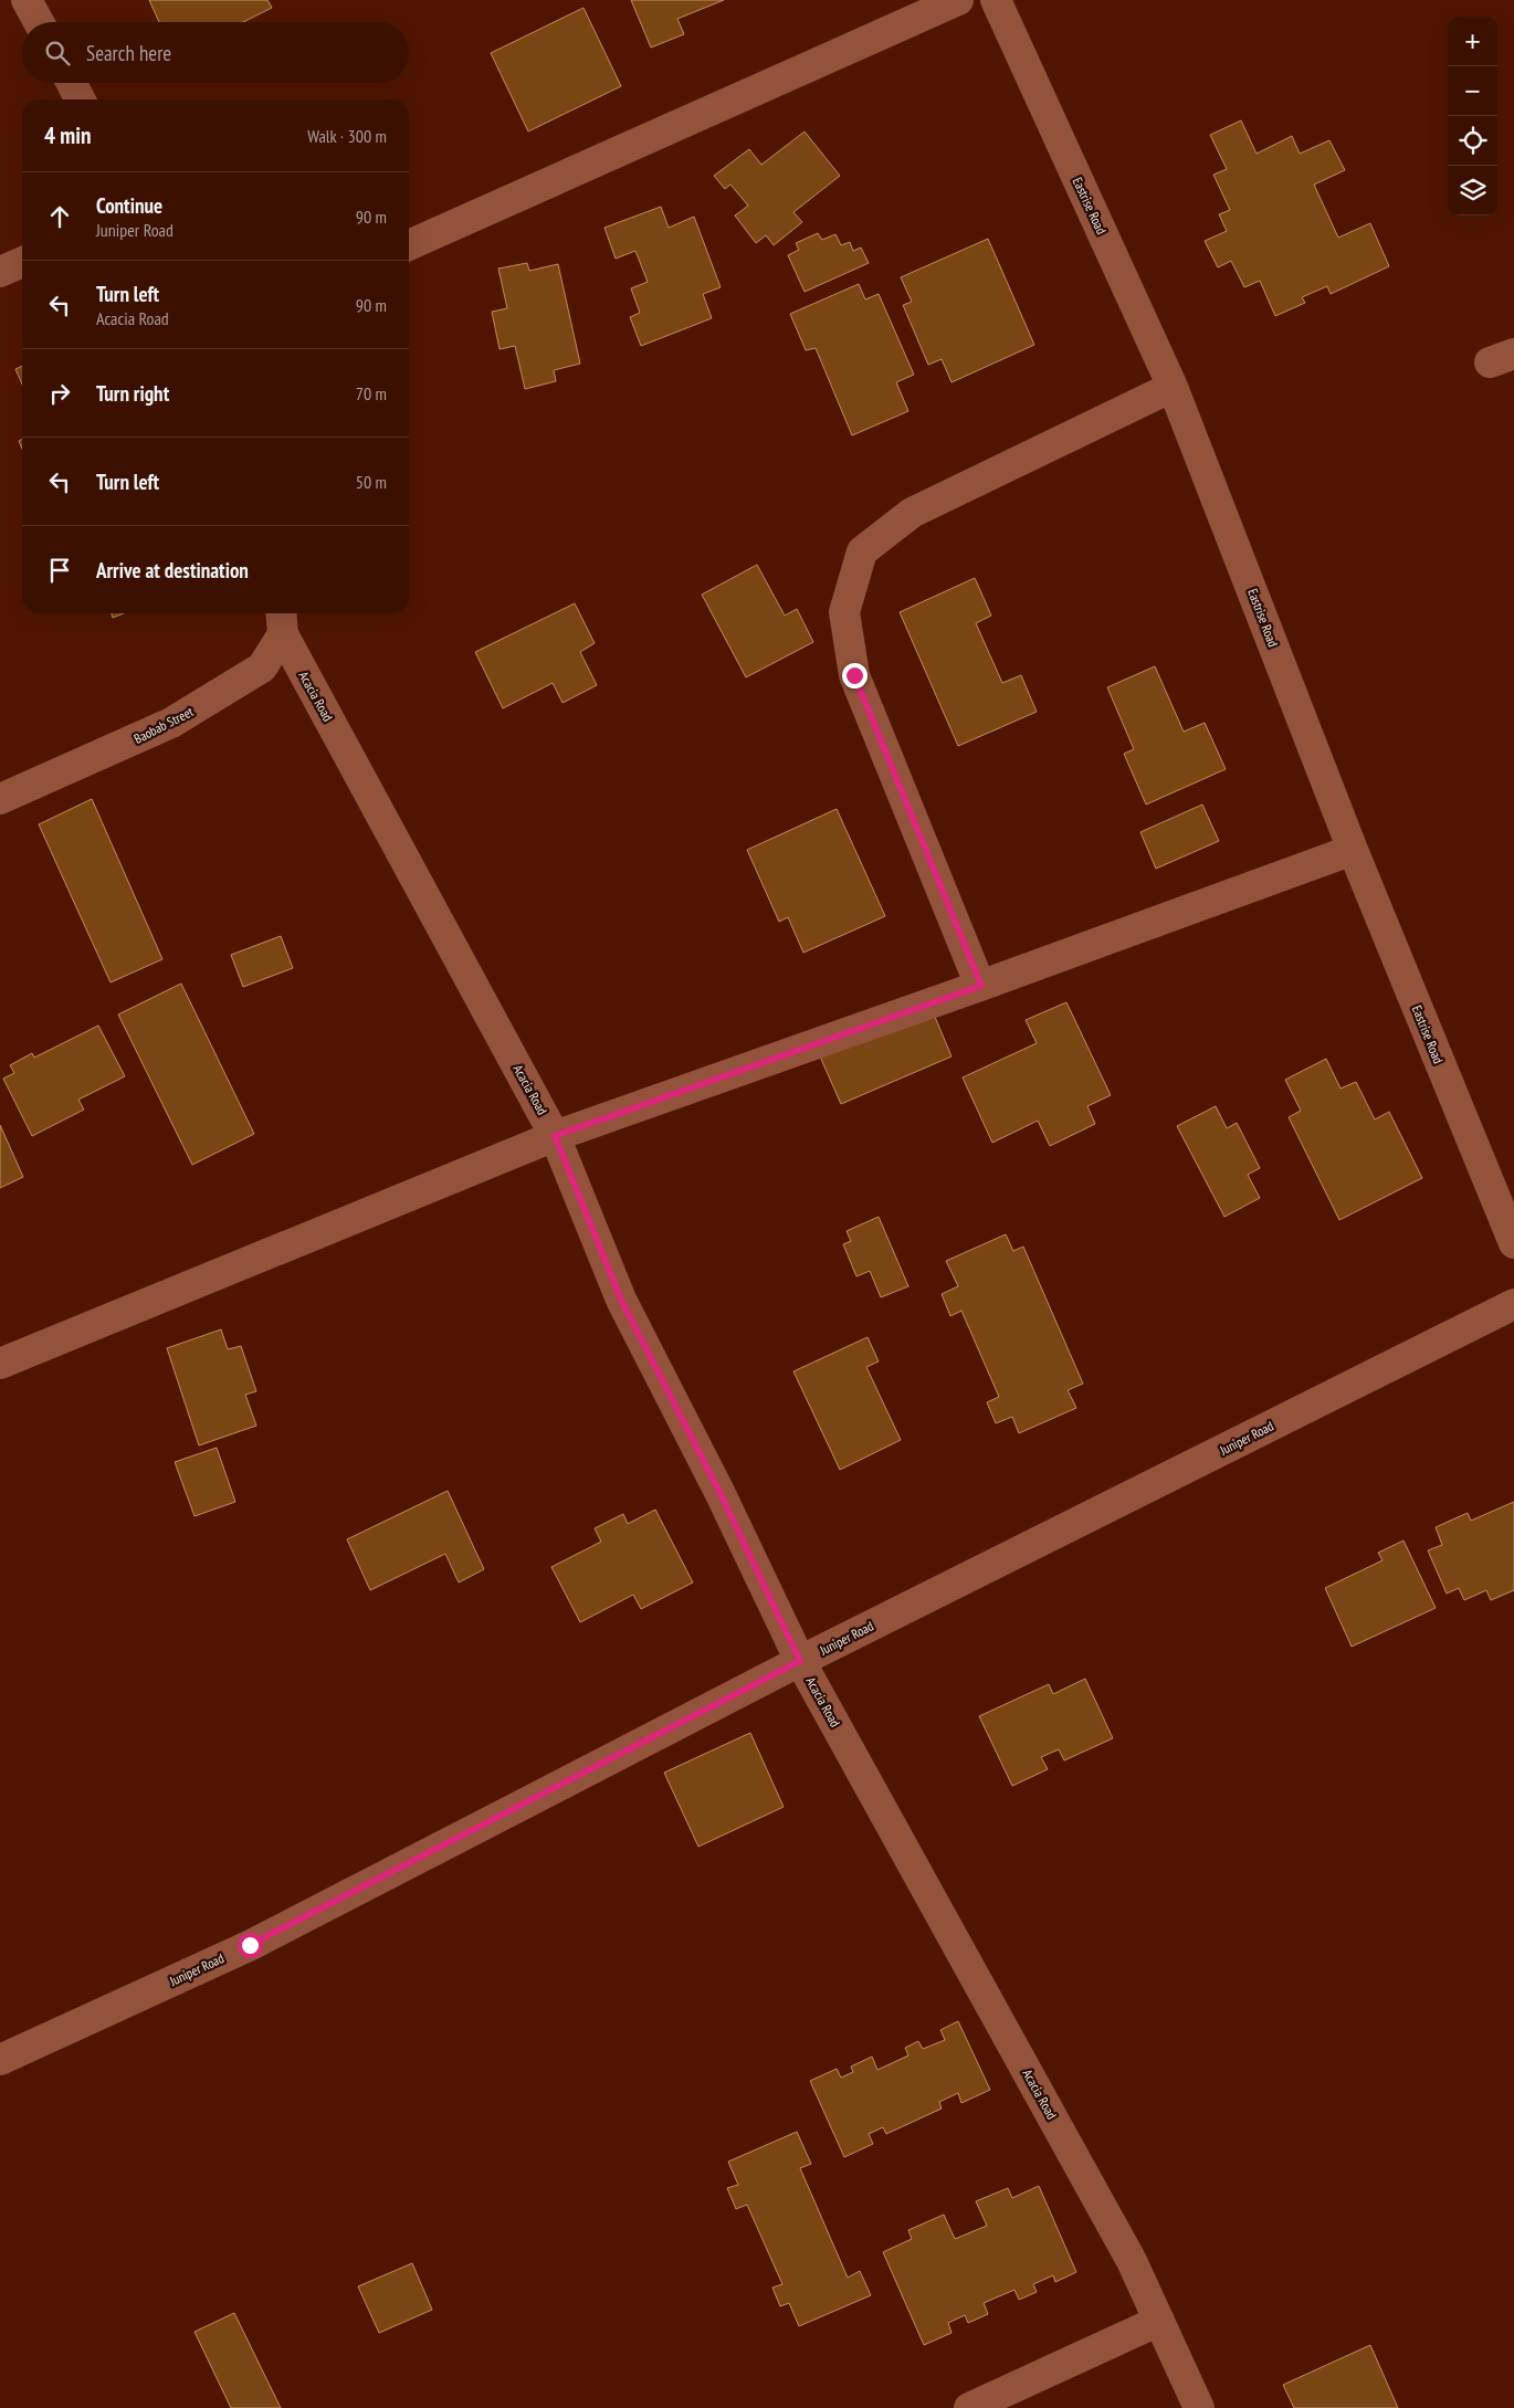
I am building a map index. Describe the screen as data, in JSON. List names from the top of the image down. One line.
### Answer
{"streets":{"street":["Eastrise Road","Acacia Road","Baobab Street","Juniper Road"]},"crossings":[["Acacia Road","Baobab Street"],["Acacia Road","Juniper Road"]],"page":{"map_buttons":["+","−"],"search":"Search here","heading":["4 min","Walk · 300 m"],"list":[["Continue","Juniper Road","90 m"],["Turn left","Acacia Road","90 m"],["Turn right","70 m"],["Turn left","50 m"],"Arrive at destination"]}}
